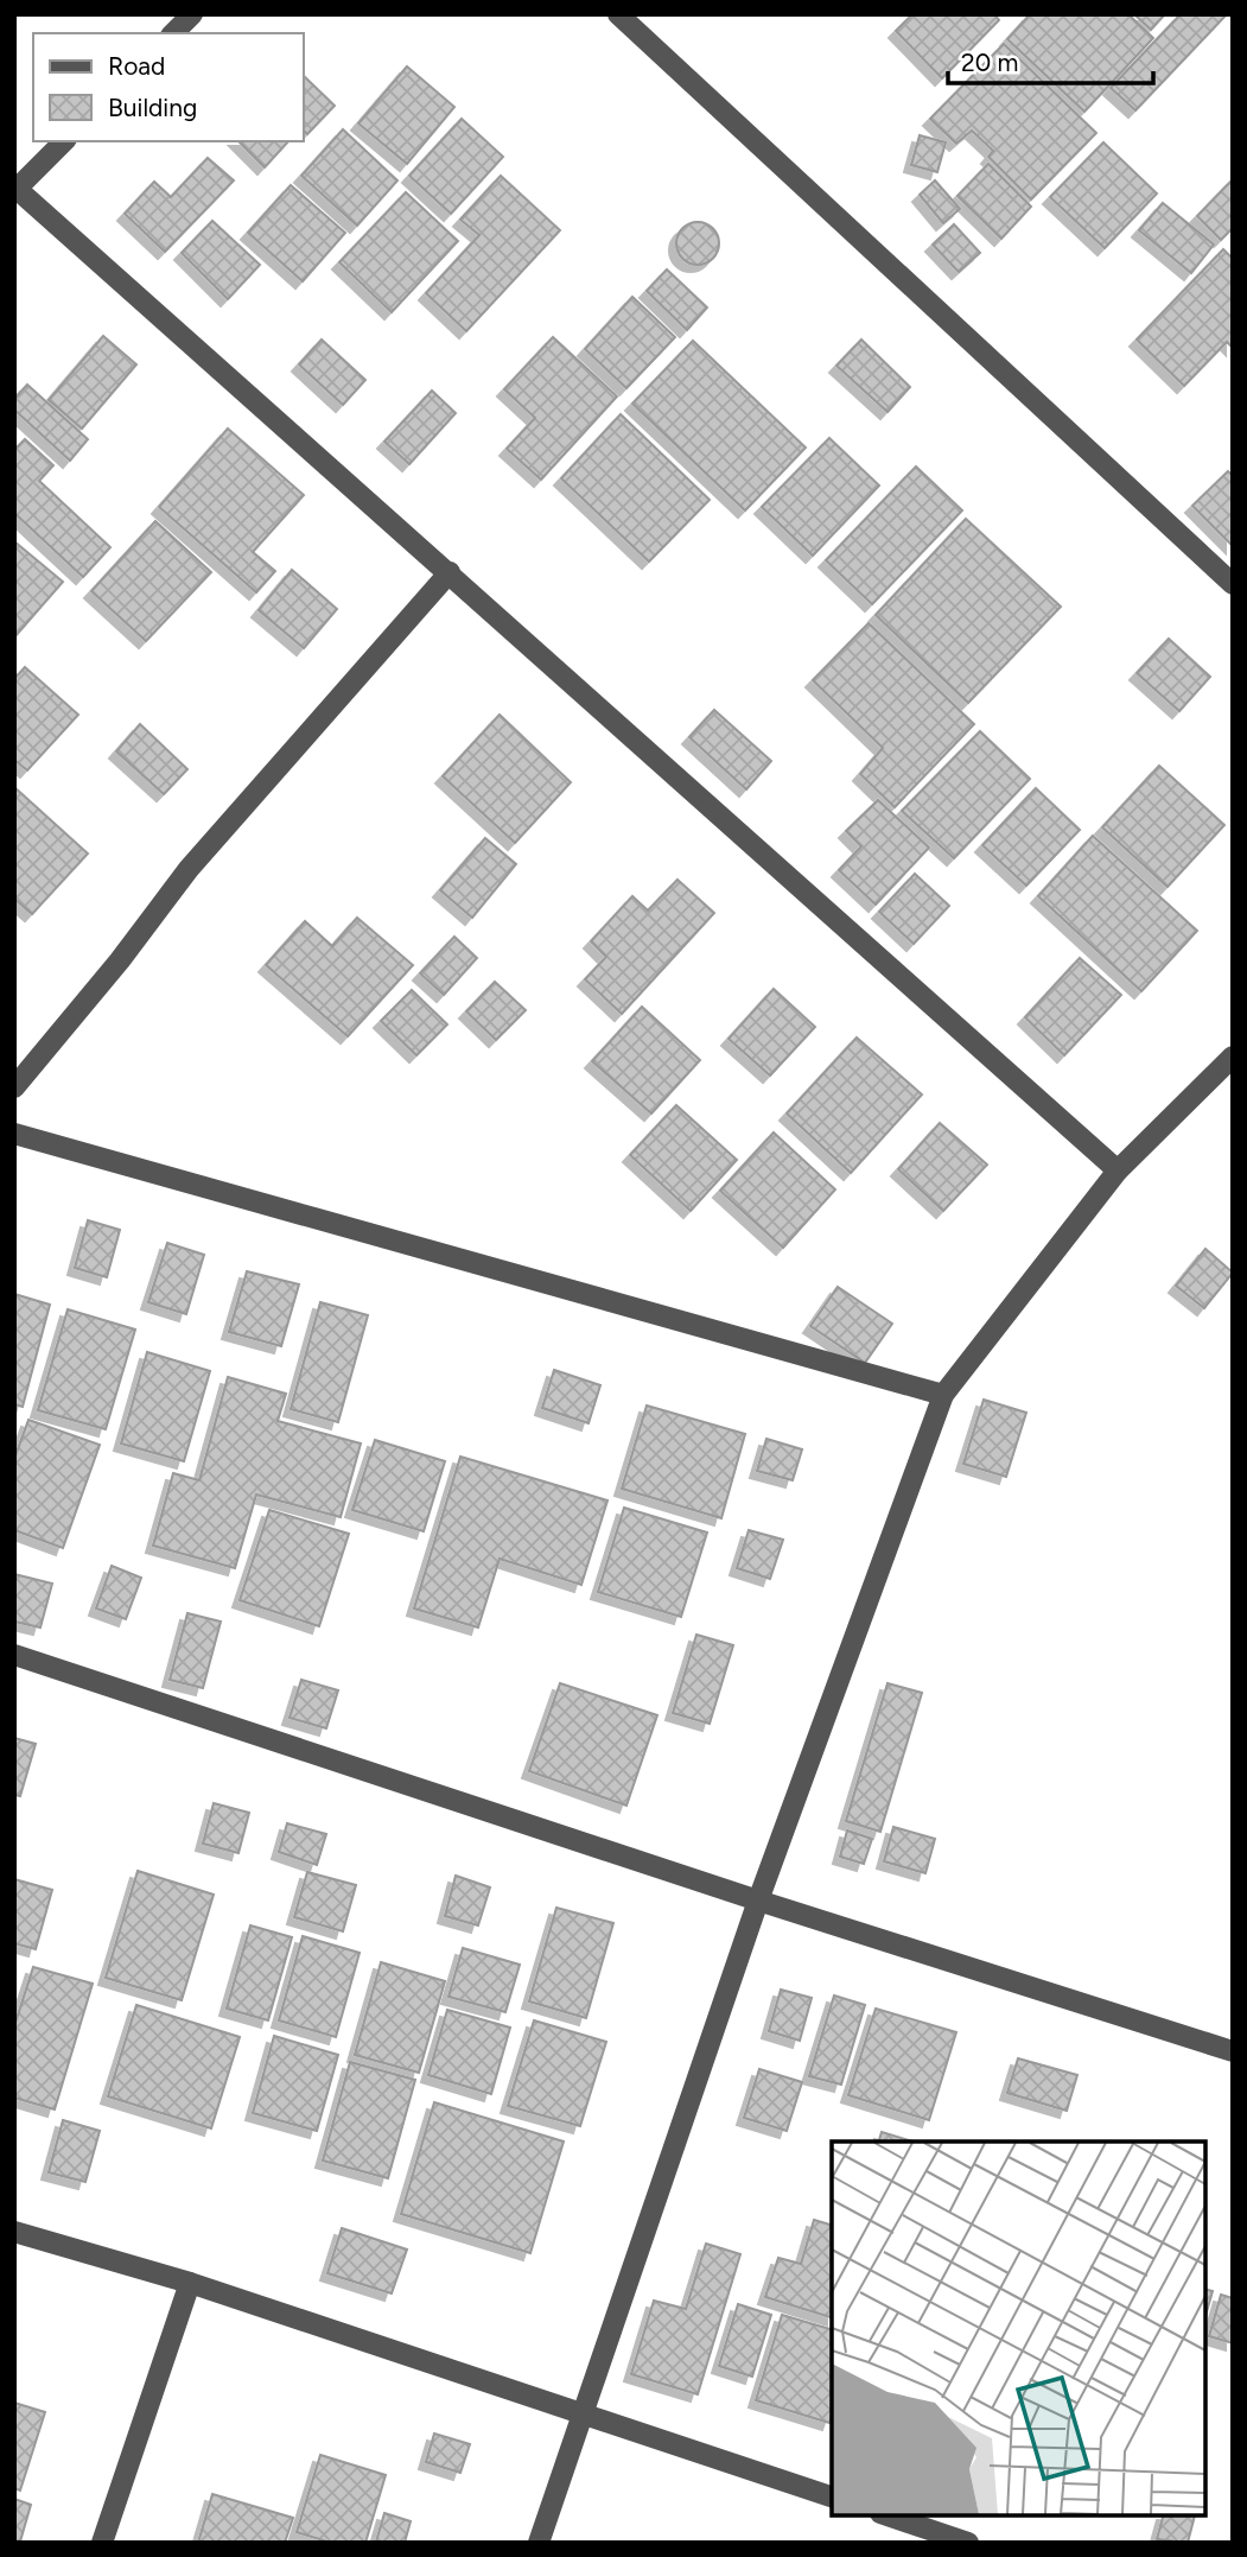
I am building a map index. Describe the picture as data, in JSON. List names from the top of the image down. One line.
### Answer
{"legend":["Road","Building"],"scale_bar":"20 m"}
